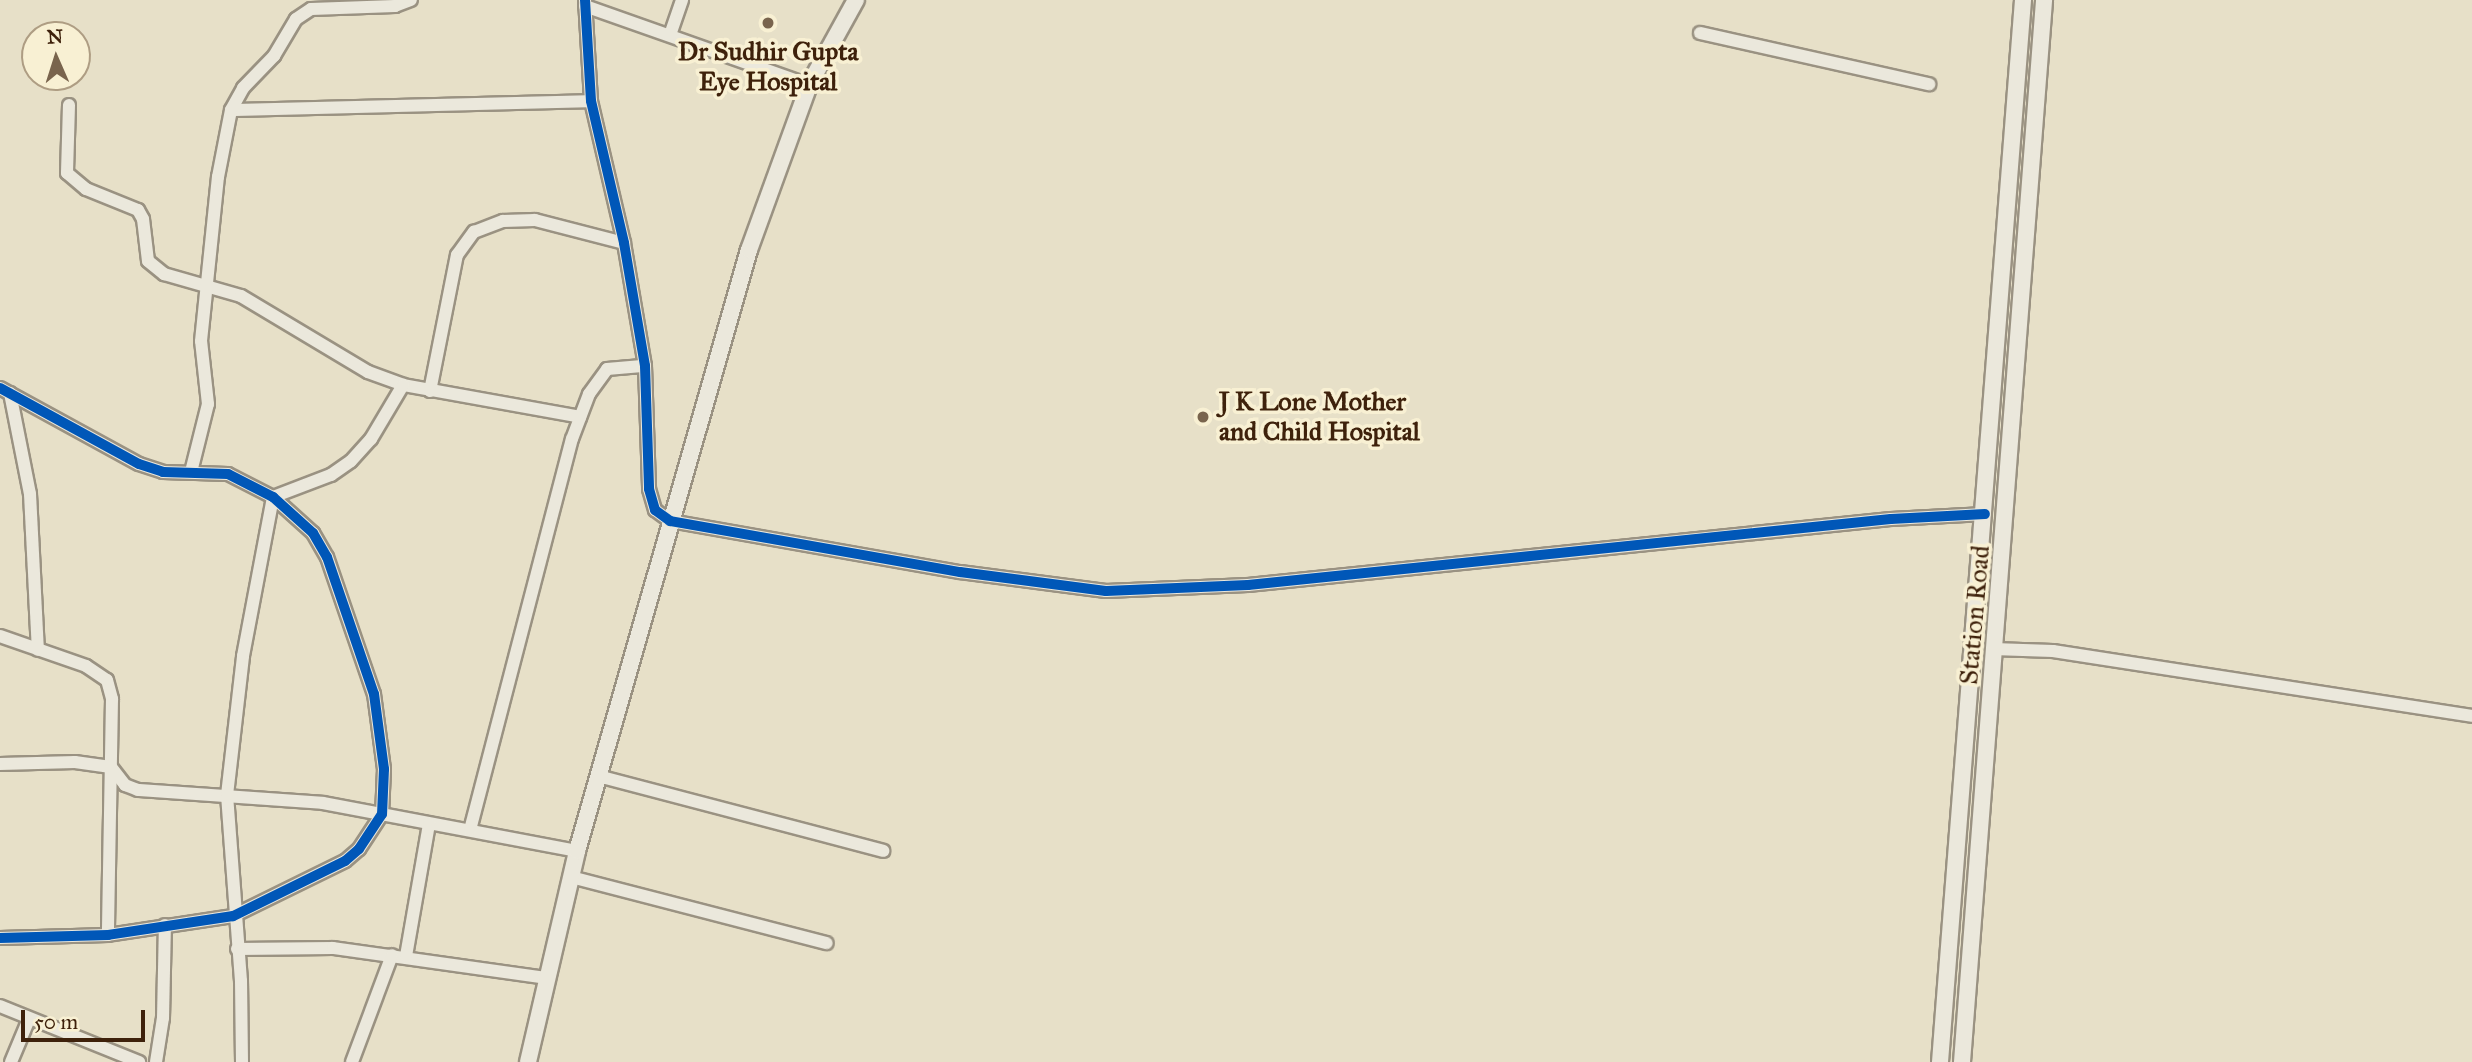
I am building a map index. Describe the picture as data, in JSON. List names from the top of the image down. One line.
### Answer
{"streets":{"street":["Station Road"]},"places":["Dr Sudhir Gupta Eye Hospital","J K Lone Mother and Child Hospital"],"scale_bar":"50 m","north":"top"}
